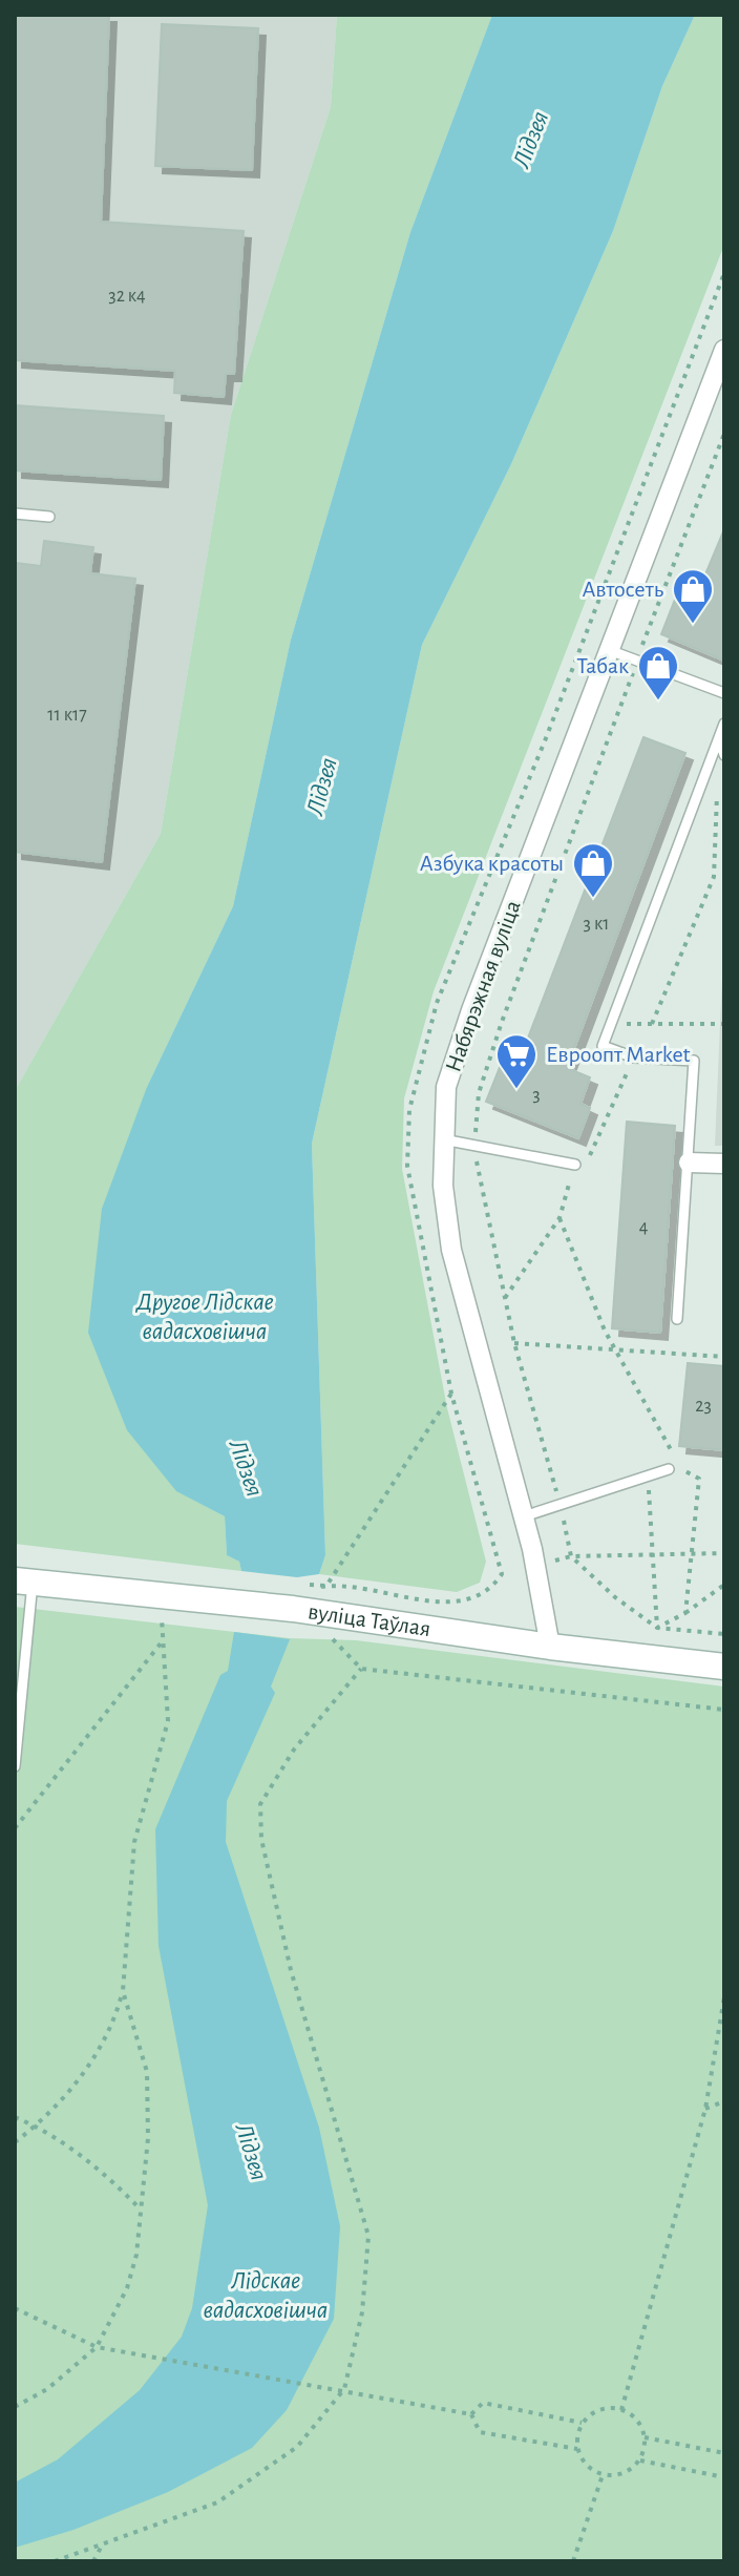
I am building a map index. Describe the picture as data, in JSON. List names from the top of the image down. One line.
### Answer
{"streets":{"main road":["вуліца Таўлая"],"street":["Набярэжная вуліца"]},"crossings":[["Набярэжная вуліца","вуліца Таўлая"]],"water":["Лідзея","Другое Лідскае вадасховішча","Лідскае вадасховішча"],"places":{"shop":["Автосеть","Табак","Азбука красоты"],"supermarket":["Евроопт Market"]},"house_numbers":["32 к4","11 к17","3 к1","3","4","23"]}
